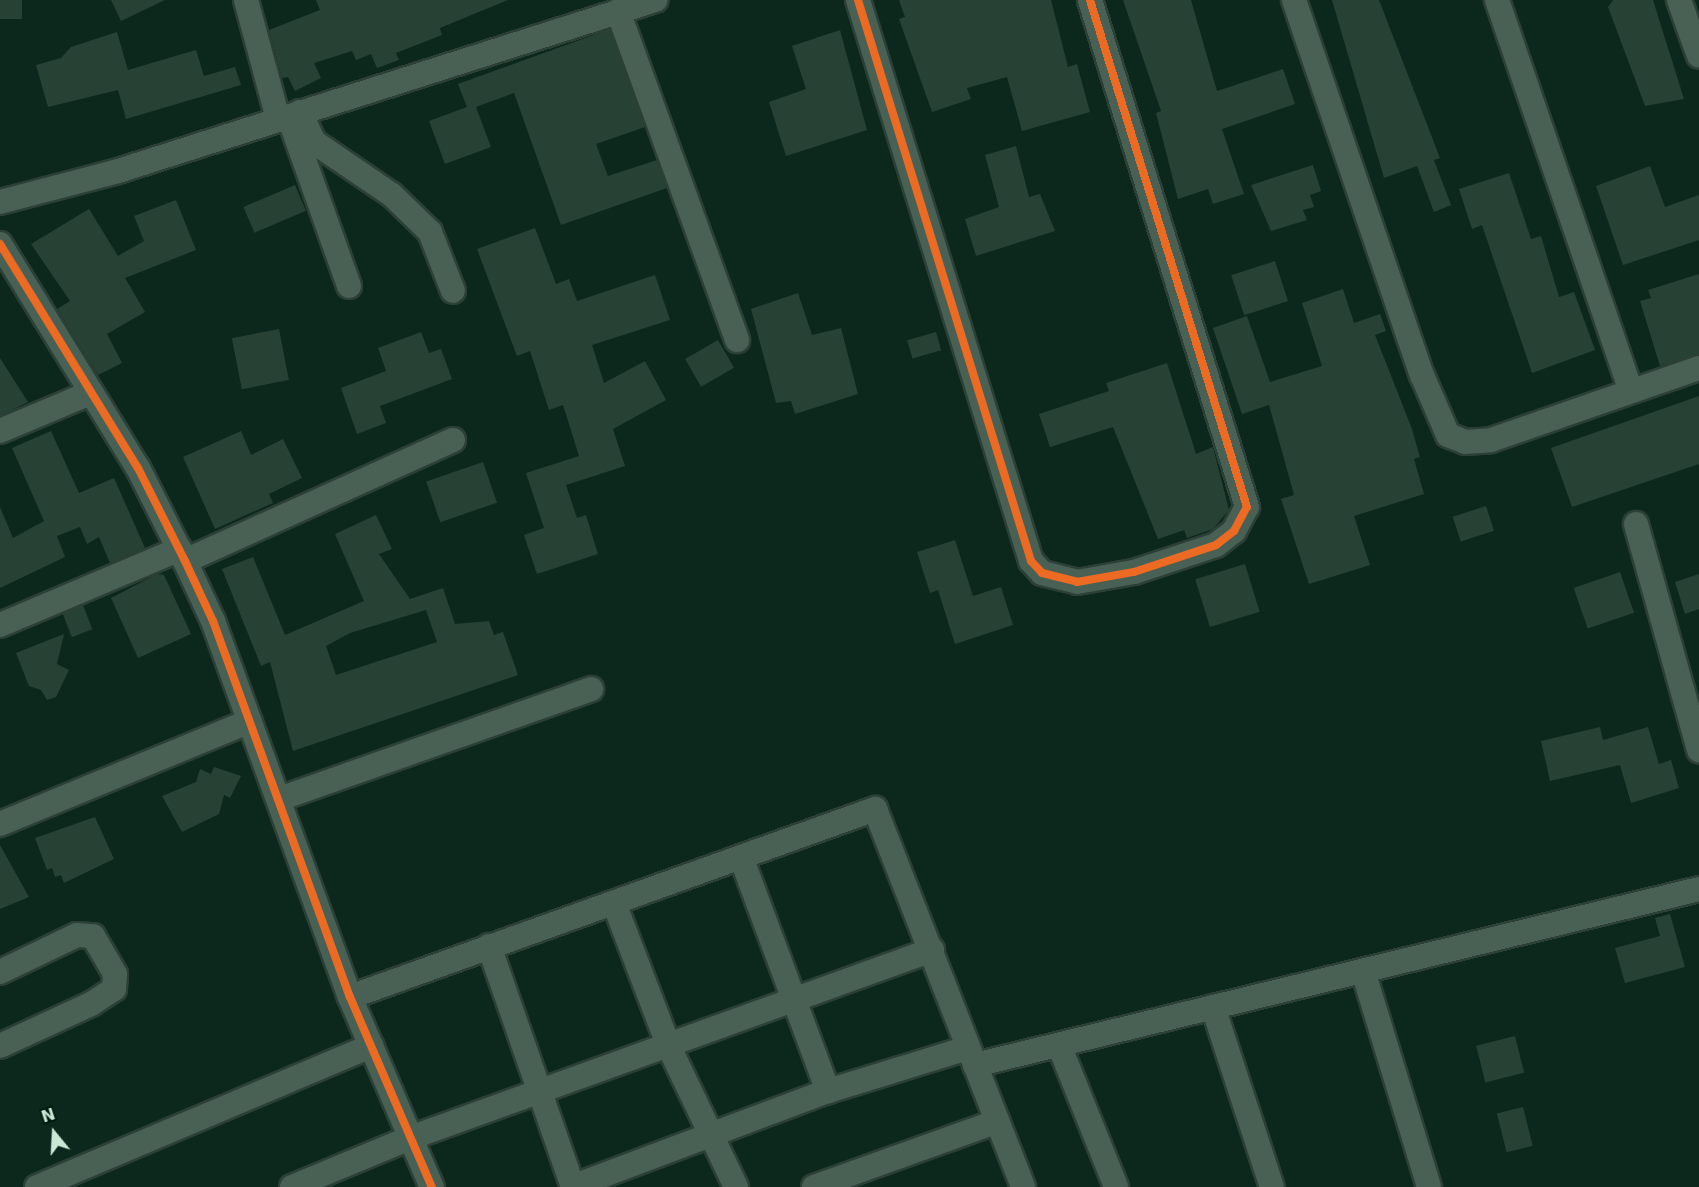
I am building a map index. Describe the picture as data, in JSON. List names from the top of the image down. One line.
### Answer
{"north":"top"}
